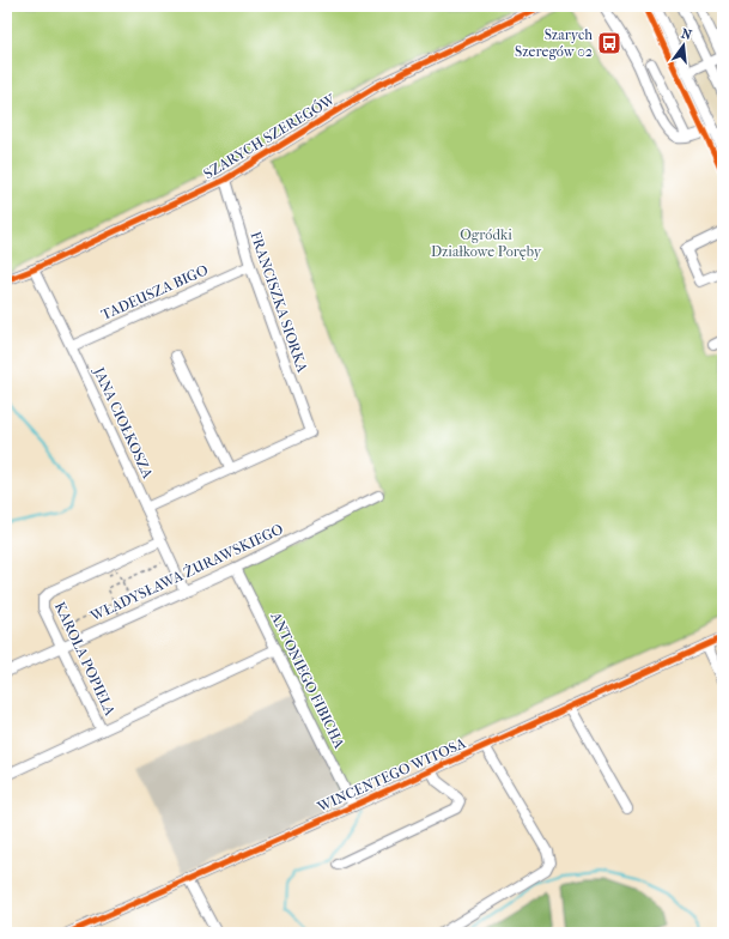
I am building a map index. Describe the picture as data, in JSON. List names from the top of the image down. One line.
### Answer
{"streets":{"street":["SZARYCH SZEREGÓW","TADEUSZA BIGO","FRANCISZKA SIORKA","JANA CIOŁKOSZA","WŁADYSŁAWA ŻURAWSKIEGO","KAROLA POPIELA","ANTONIEGO FIBICHA","WINCENTEGO WITOSA"]},"crossings":[["SZARYCH SZEREGÓW","FRANCISZKA SIORKA"],["SZARYCH SZEREGÓW","JANA CIOŁKOSZA"],["TADEUSZA BIGO","FRANCISZKA SIORKA"],["TADEUSZA BIGO","JANA CIOŁKOSZA"],["JANA CIOŁKOSZA","WŁADYSŁAWA ŻURAWSKIEGO"],["WŁADYSŁAWA ŻURAWSKIEGO","KAROLA POPIELA"],["WŁADYSŁAWA ŻURAWSKIEGO","ANTONIEGO FIBICHA"],["ANTONIEGO FIBICHA","WINCENTEGO WITOSA"]],"parks":["Ogródki Działkowe Poręby"],"places":{"bus stop":["Szarych Szeregów 02"]},"north":"top"}
